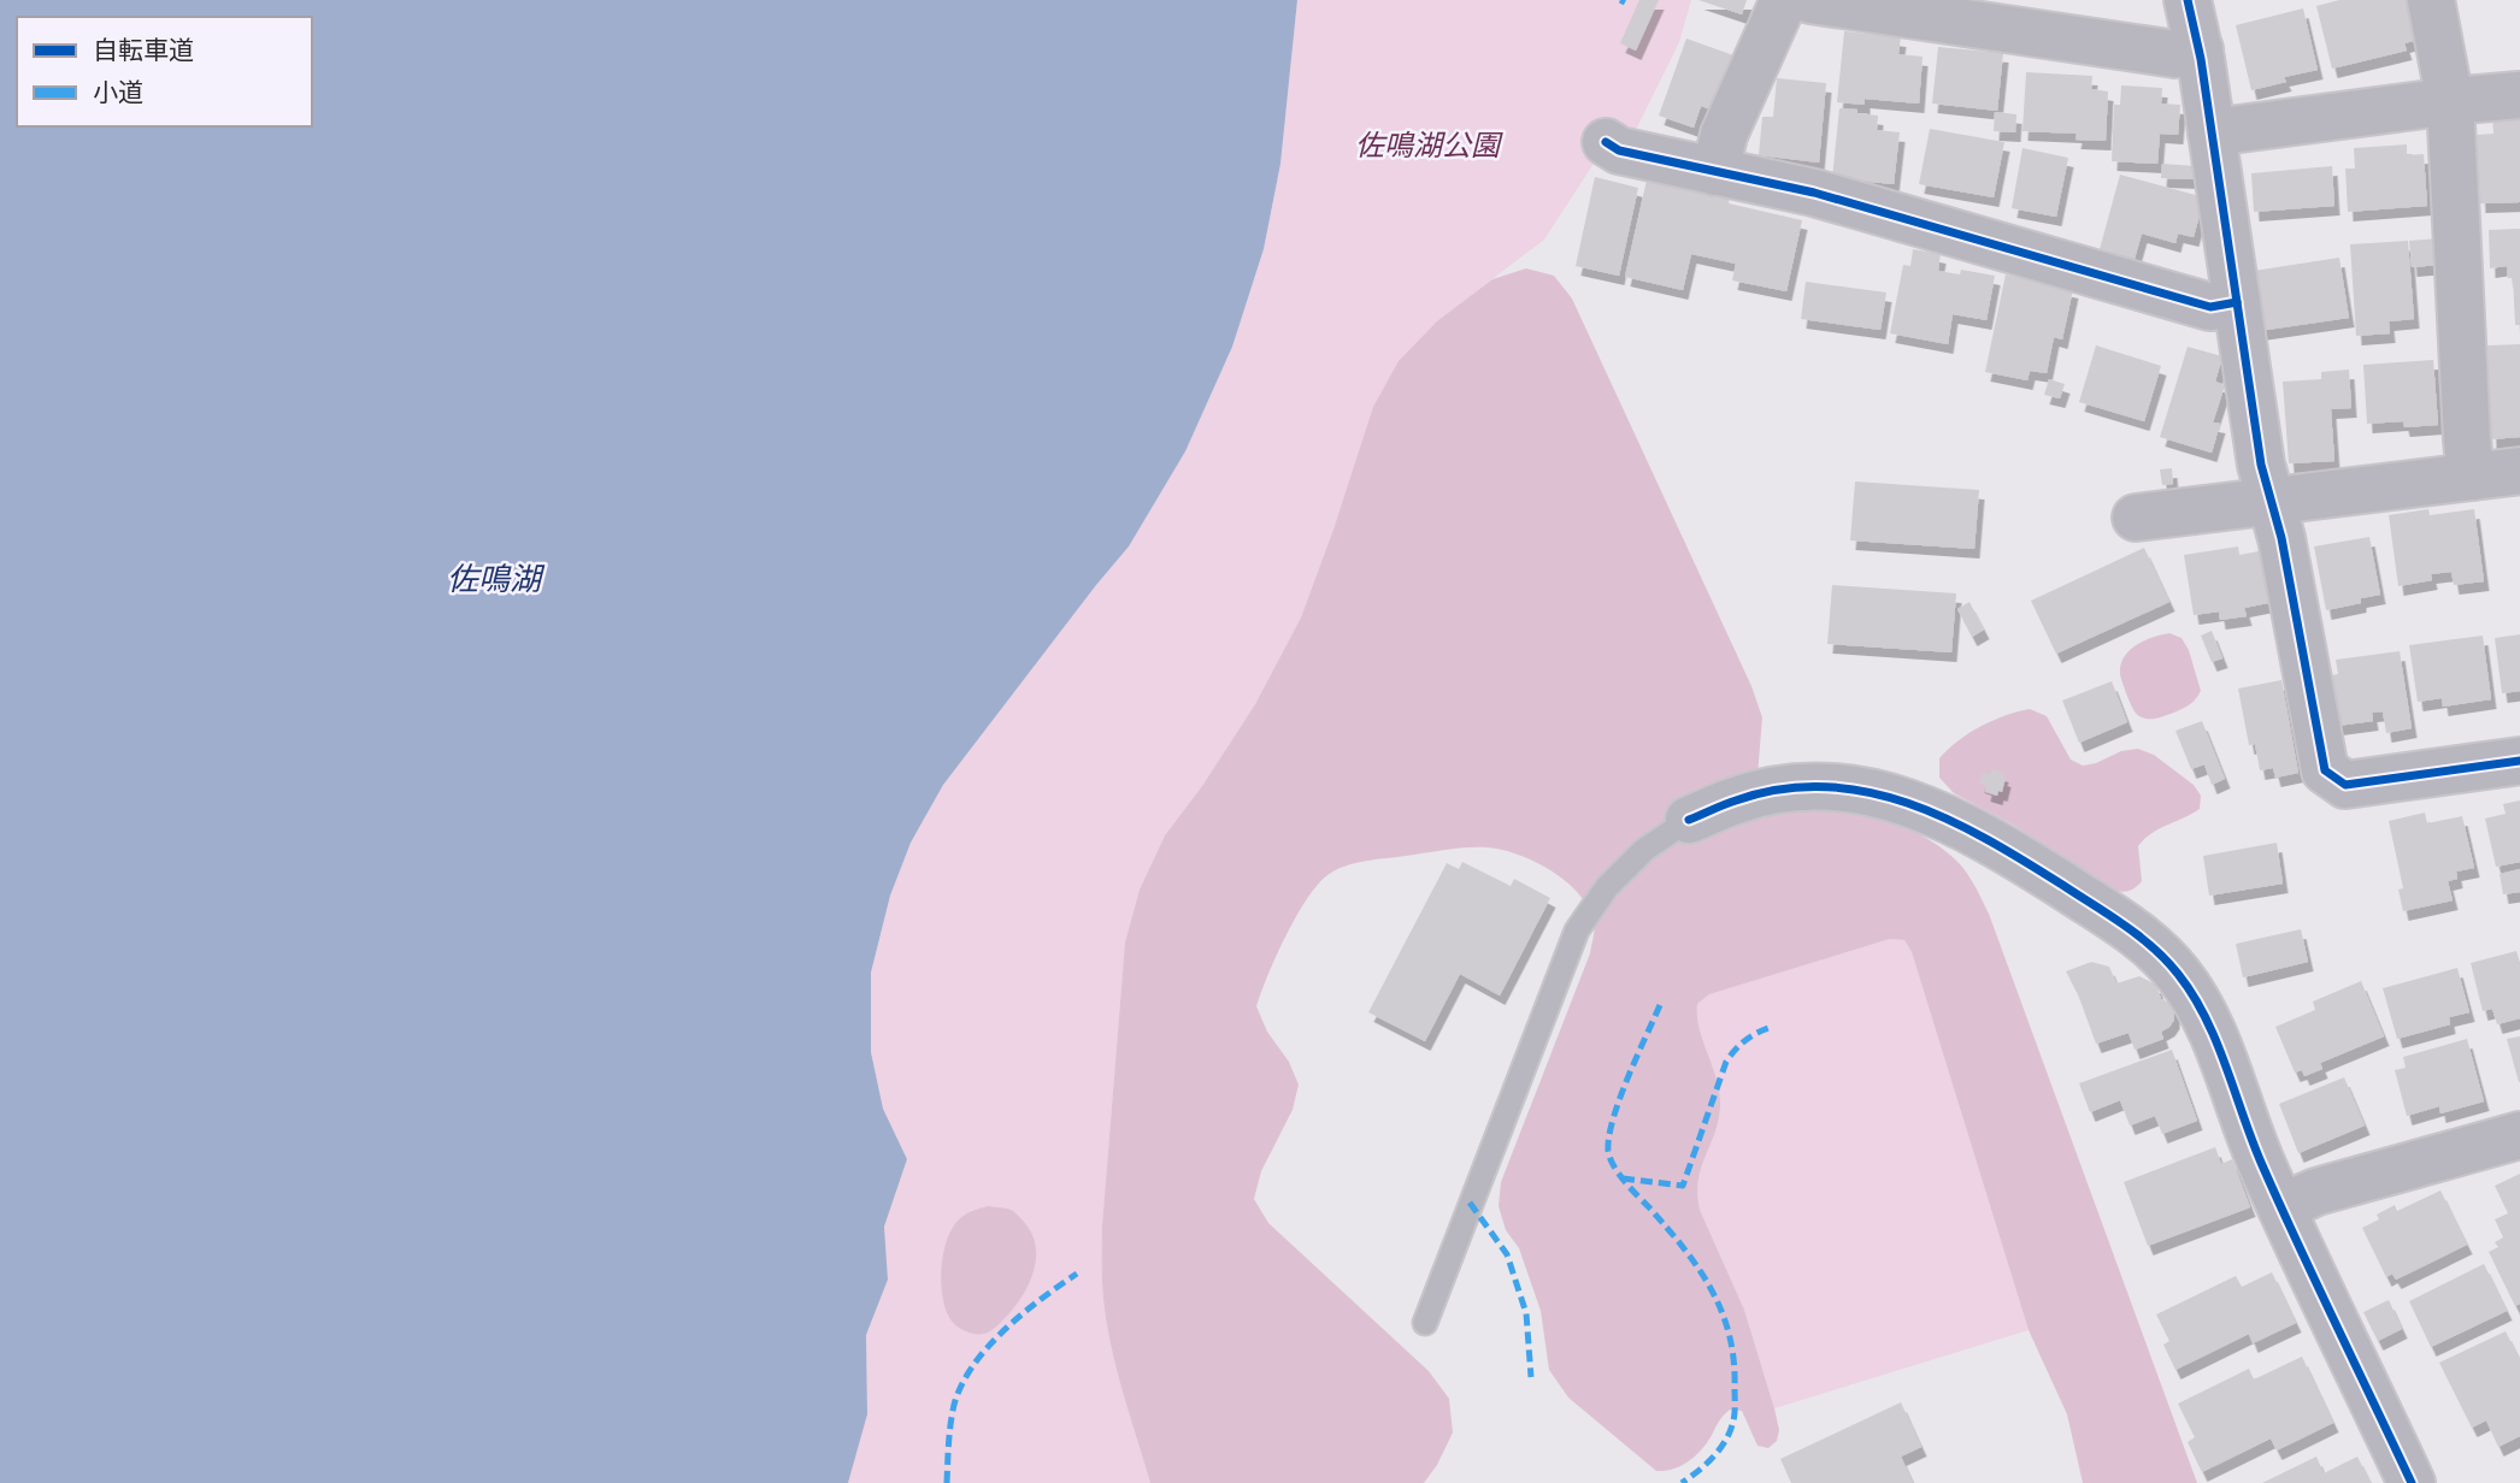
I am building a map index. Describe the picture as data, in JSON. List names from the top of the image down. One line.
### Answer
{"water":["佐鳴湖"],"parks":["佐鳴湖公園"],"legend":["自転車道","小道"]}
